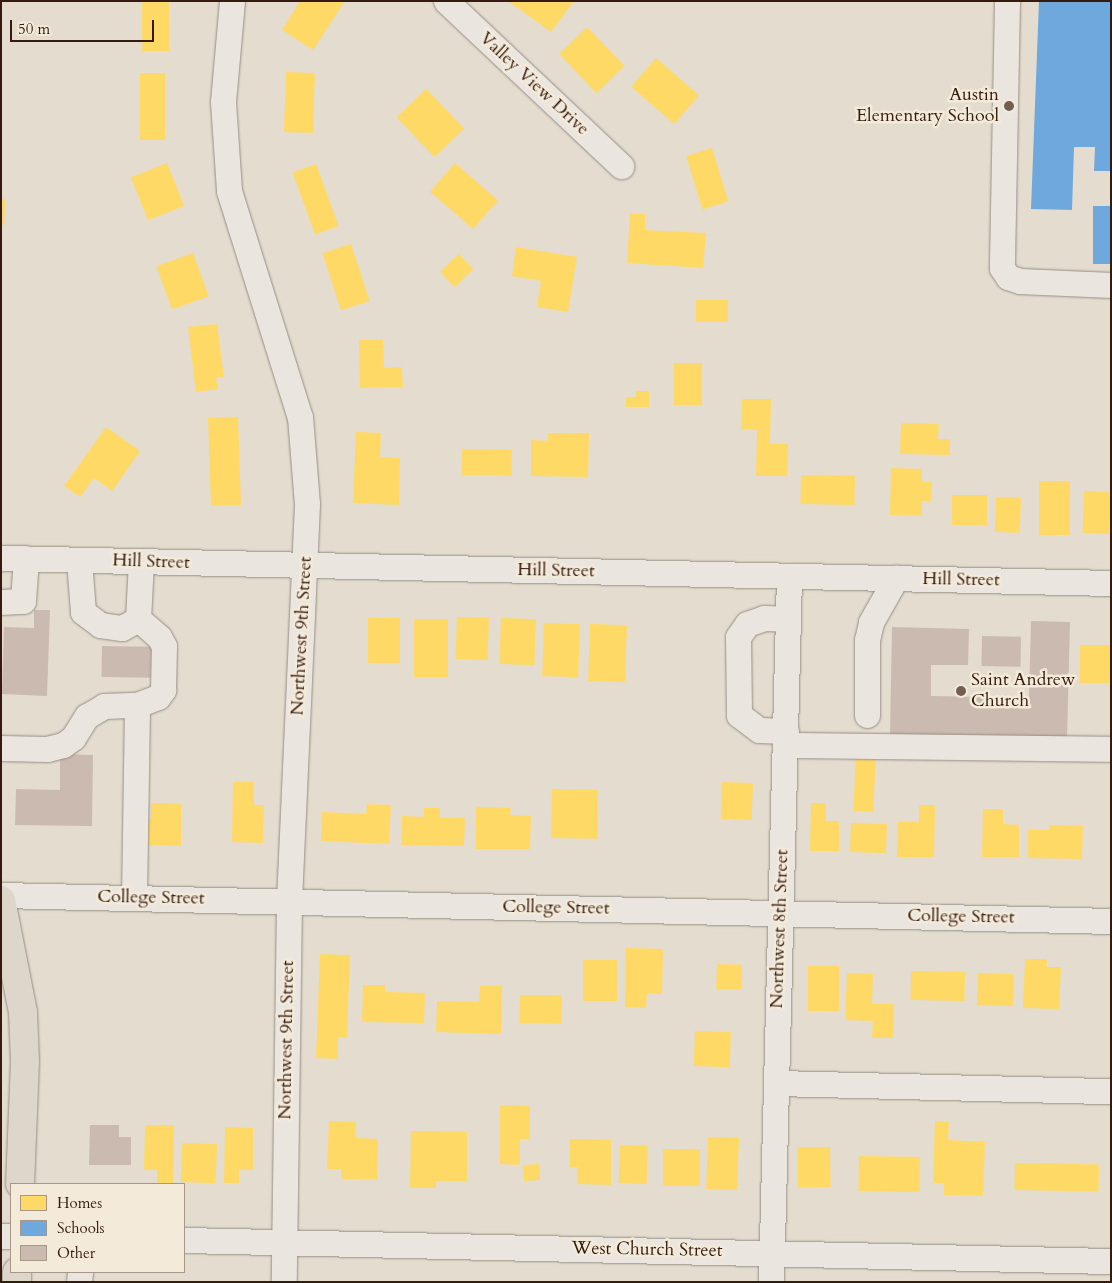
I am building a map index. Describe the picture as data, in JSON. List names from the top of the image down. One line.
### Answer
{"streets":{"street":["Valley View Drive","Hill Street","Northwest 9th Street","College Street","Northwest 8th Street","West Church Street"]},"crossings":[["Hill Street","Northwest 9th Street"],["Hill Street","Northwest 8th Street"],["Northwest 9th Street","College Street"],["Northwest 9th Street","West Church Street"],["College Street","Northwest 8th Street"],["Northwest 8th Street","West Church Street"]],"places":["Austin Elementary School","Saint Andrew Church"],"legend":["Homes","Schools","Other"],"scale_bar":"50 m"}
